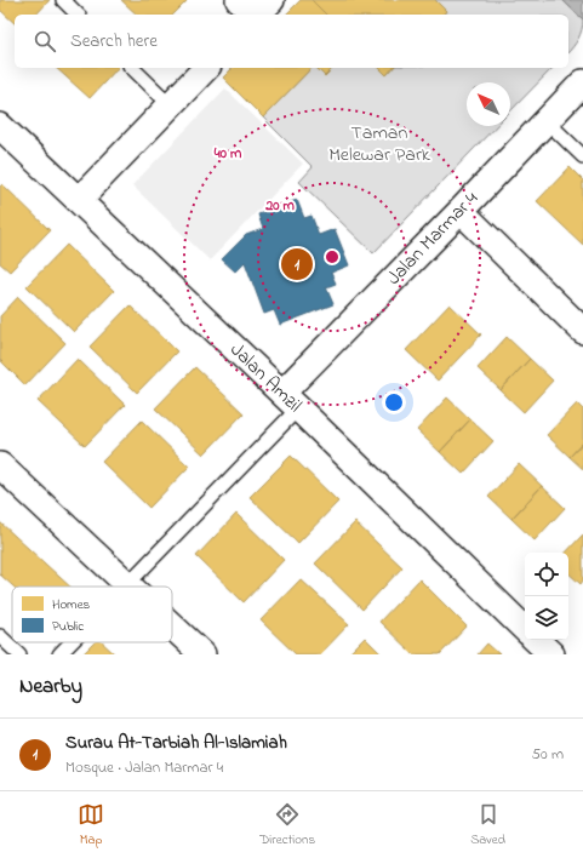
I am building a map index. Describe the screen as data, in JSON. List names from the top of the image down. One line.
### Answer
{"streets":{"street":["Jalan Marmar 4","Jalan Amzil"]},"crossings":[["Jalan Marmar 4","Jalan Amzil"]],"parks":["Taman Melewar Park"],"legend":["Homes","Public"],"north":"top left","page":{"search":"Search here","pins":"1","heading":"Nearby","list":[{"mark":"1","name":"Surau At-Tarbiah Al-Islamiah","note":"Mosque · Jalan Marmar 4","value":"50 m"}],"nav":["Map","Directions","Saved"]},"rings":["40 m","20 m"]}
